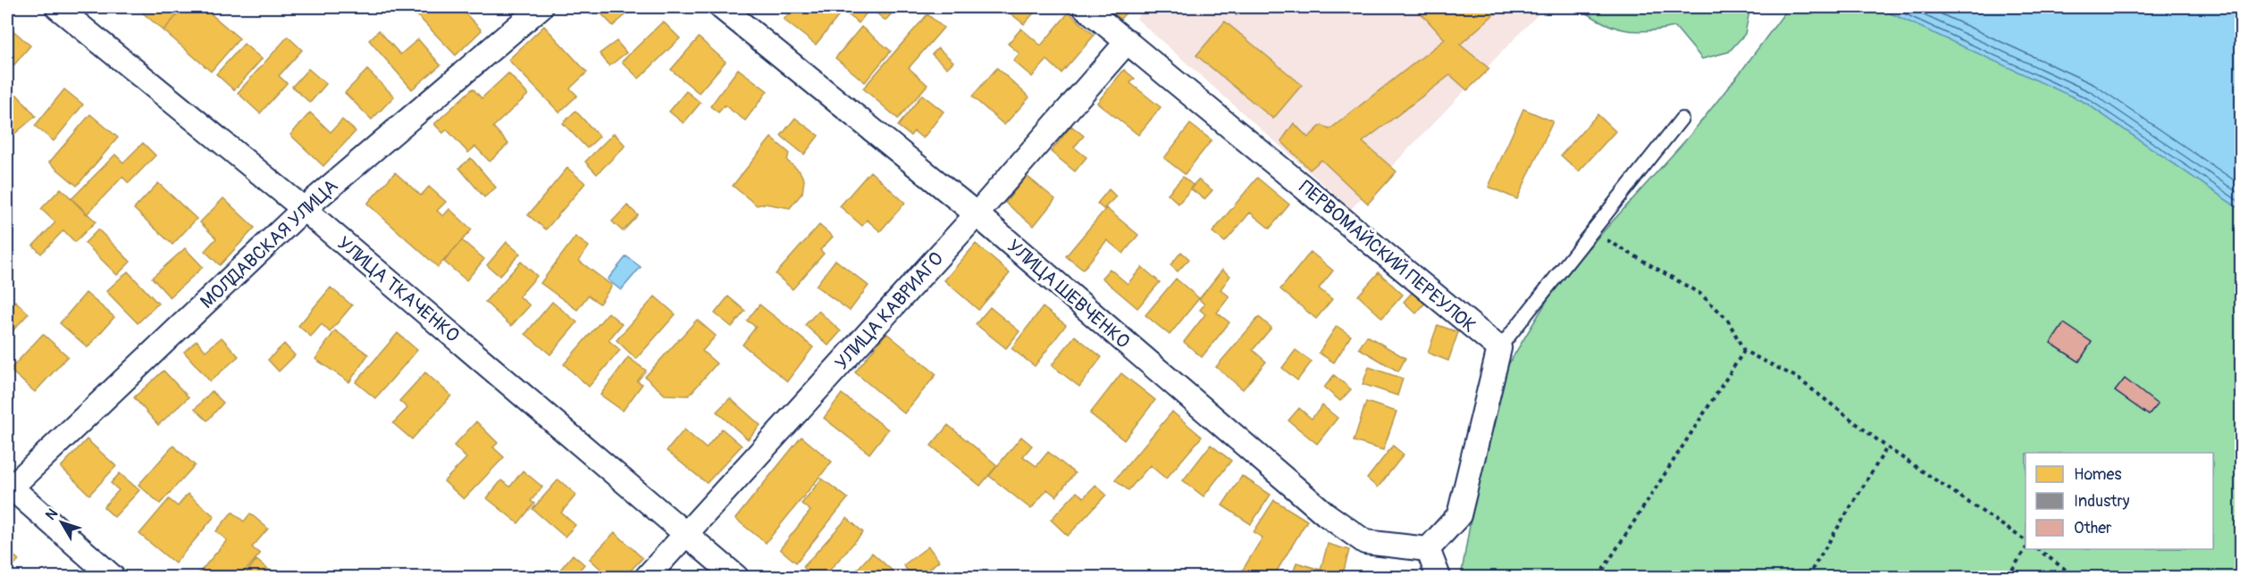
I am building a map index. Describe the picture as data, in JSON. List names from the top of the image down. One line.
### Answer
{"streets":{"street":["МОЛДАВСКАЯ УЛИЦА","ПЕРВОМАЙСКИЙ ПЕРЕУЛОК","УЛИЦА ТКАЧЕНКО","УЛИЦА ШЕВЧЕНКО","УЛИЦА КАВРИАГО"]},"crossings":[["МОЛДАВСКАЯ УЛИЦА","УЛИЦА ТКАЧЕНКО"],["ПЕРВОМАЙСКИЙ ПЕРЕУЛОК","УЛИЦА КАВРИАГО"],["УЛИЦА ТКАЧЕНКО","УЛИЦА КАВРИАГО"],["УЛИЦА ШЕВЧЕНКО","УЛИЦА КАВРИАГО"]],"legend":["Homes","Industry","Other"],"north":"top left"}
